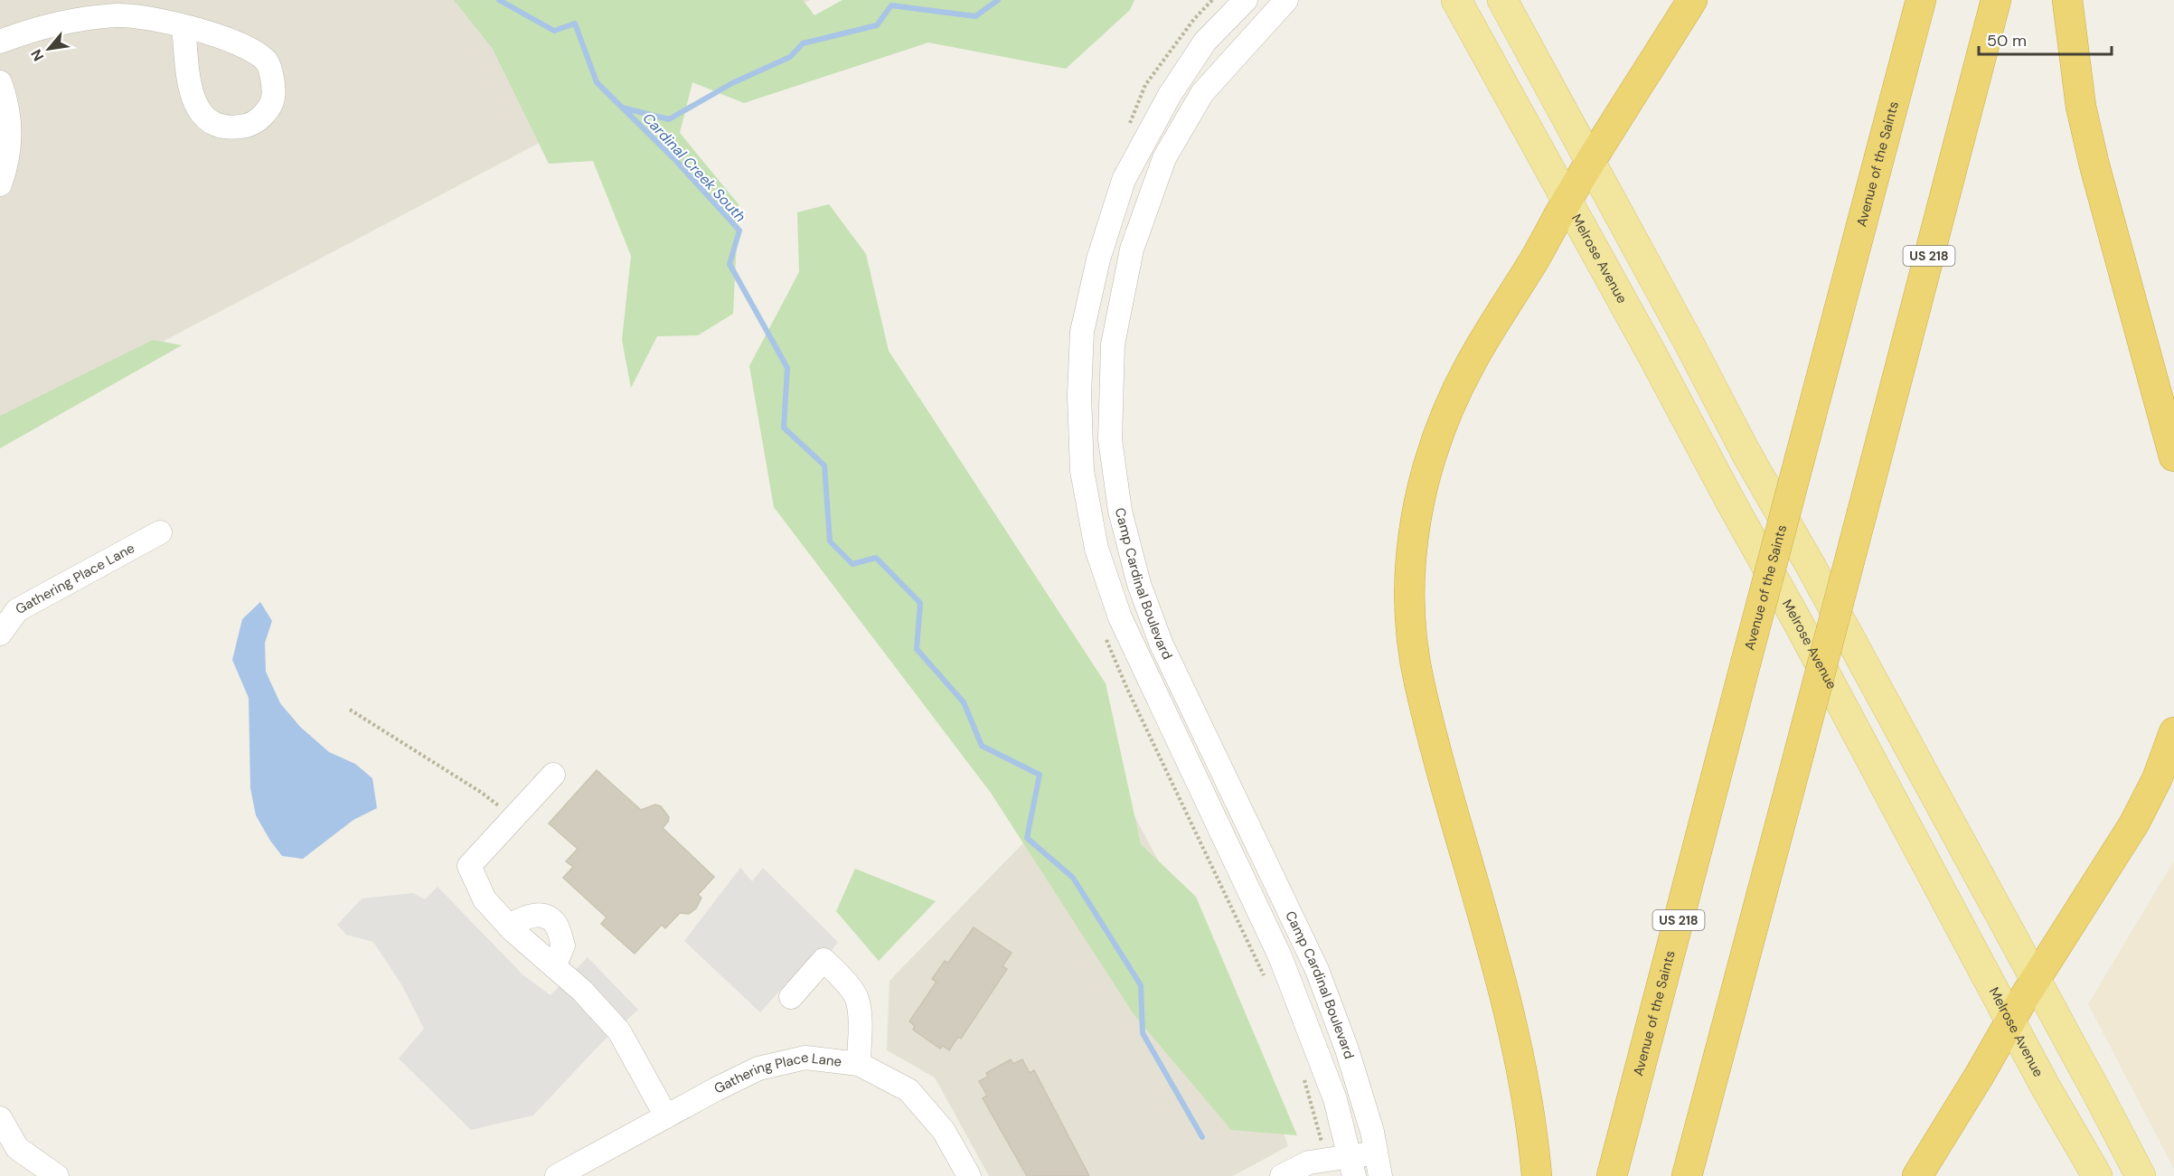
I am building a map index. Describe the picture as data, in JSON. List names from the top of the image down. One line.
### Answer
{"streets":{"highway":["Avenue of the Saints","US 218"],"main road":["Melrose Avenue"],"street":["Gathering Place Lane","Camp Cardinal Boulevard"]},"water":["Cardinal Creek South"],"scale_bar":"50 m","north":"bottom left"}
